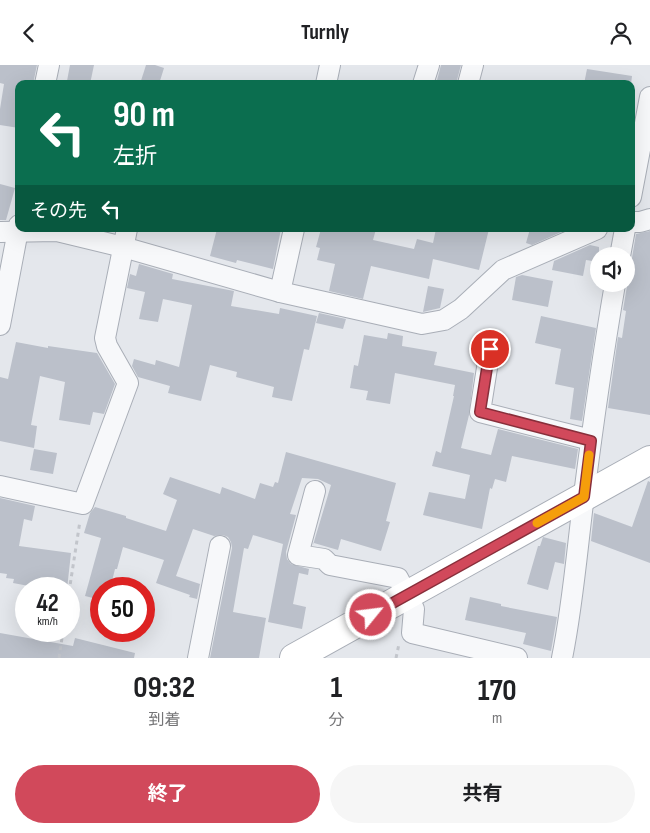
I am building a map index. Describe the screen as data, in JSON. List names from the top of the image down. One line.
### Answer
{"page":{"header":"Turnly","turn":["90 m","左折"],"then":"その先","speed":"42 km/h","limit":"50","eta":["09:32","到着","1","分","170","m"],"buttons":["終了","共有"]}}
